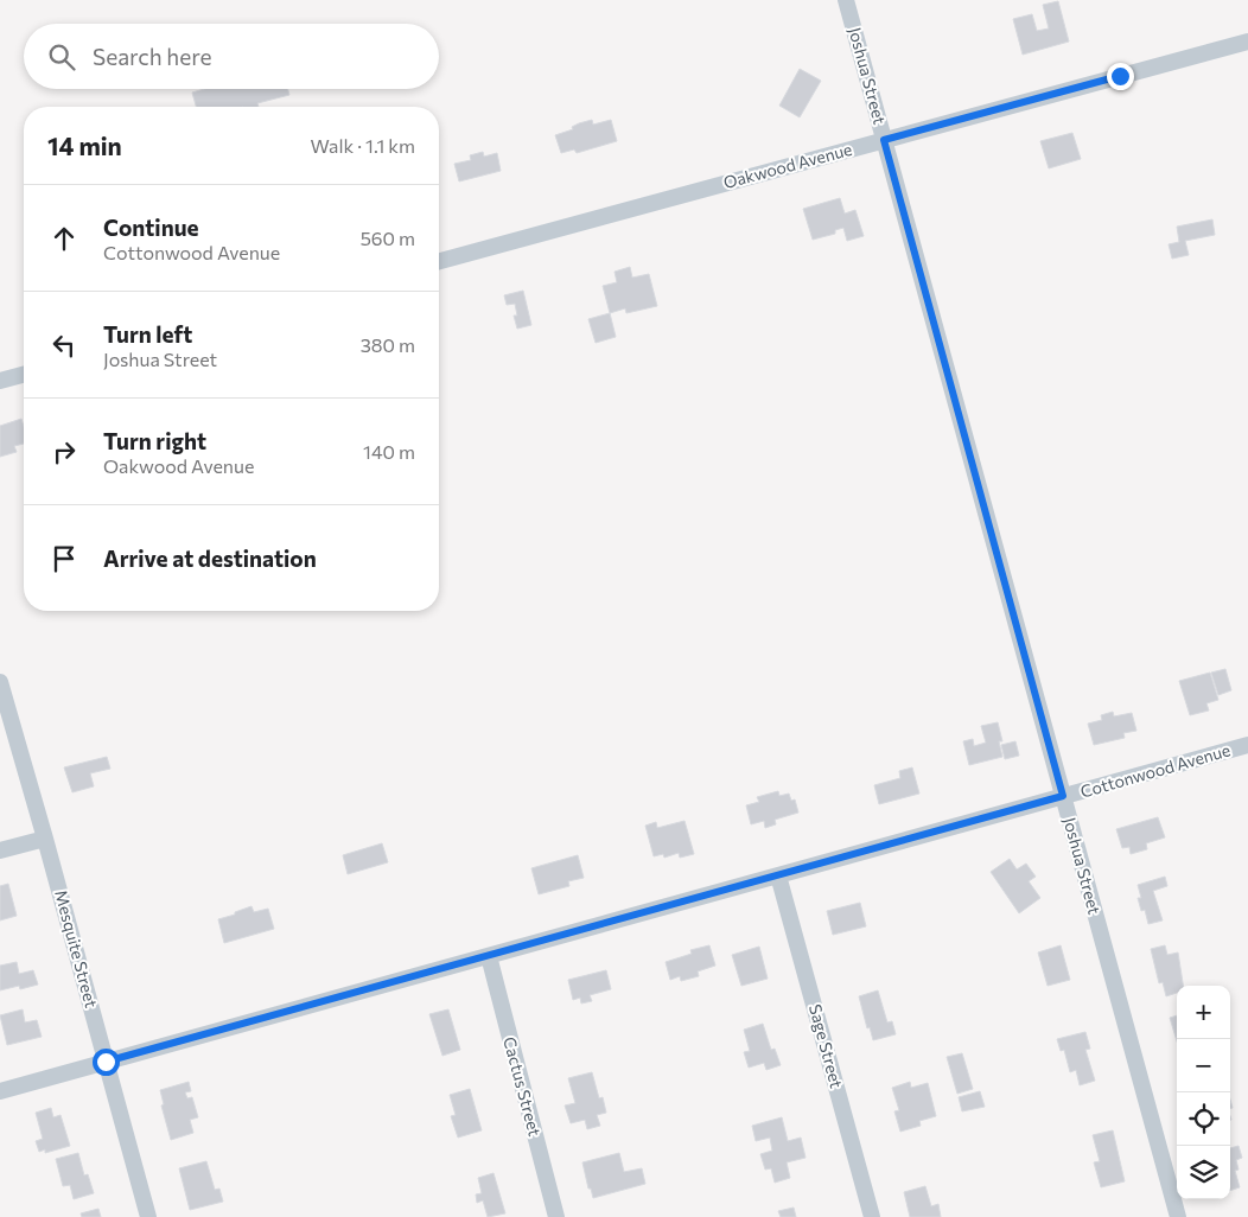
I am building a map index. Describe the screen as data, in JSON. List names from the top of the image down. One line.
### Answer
{"streets":{"street":["Joshua Street","Oakwood Avenue","Cottonwood Avenue","Mesquite Street","Sage Street","Cactus Street"]},"crossings":[["Joshua Street","Oakwood Avenue"],["Joshua Street","Cottonwood Avenue"],["Cottonwood Avenue","Mesquite Street"],["Cottonwood Avenue","Sage Street"],["Cottonwood Avenue","Cactus Street"]],"page":{"search":"Search here","heading":["14 min","Walk · 1.1 km"],"list":[["Continue","Cottonwood Avenue","560 m"],["Turn left","Joshua Street","380 m"],["Turn right","Oakwood Avenue","140 m"],"Arrive at destination"],"map_buttons":["+","−"]}}
